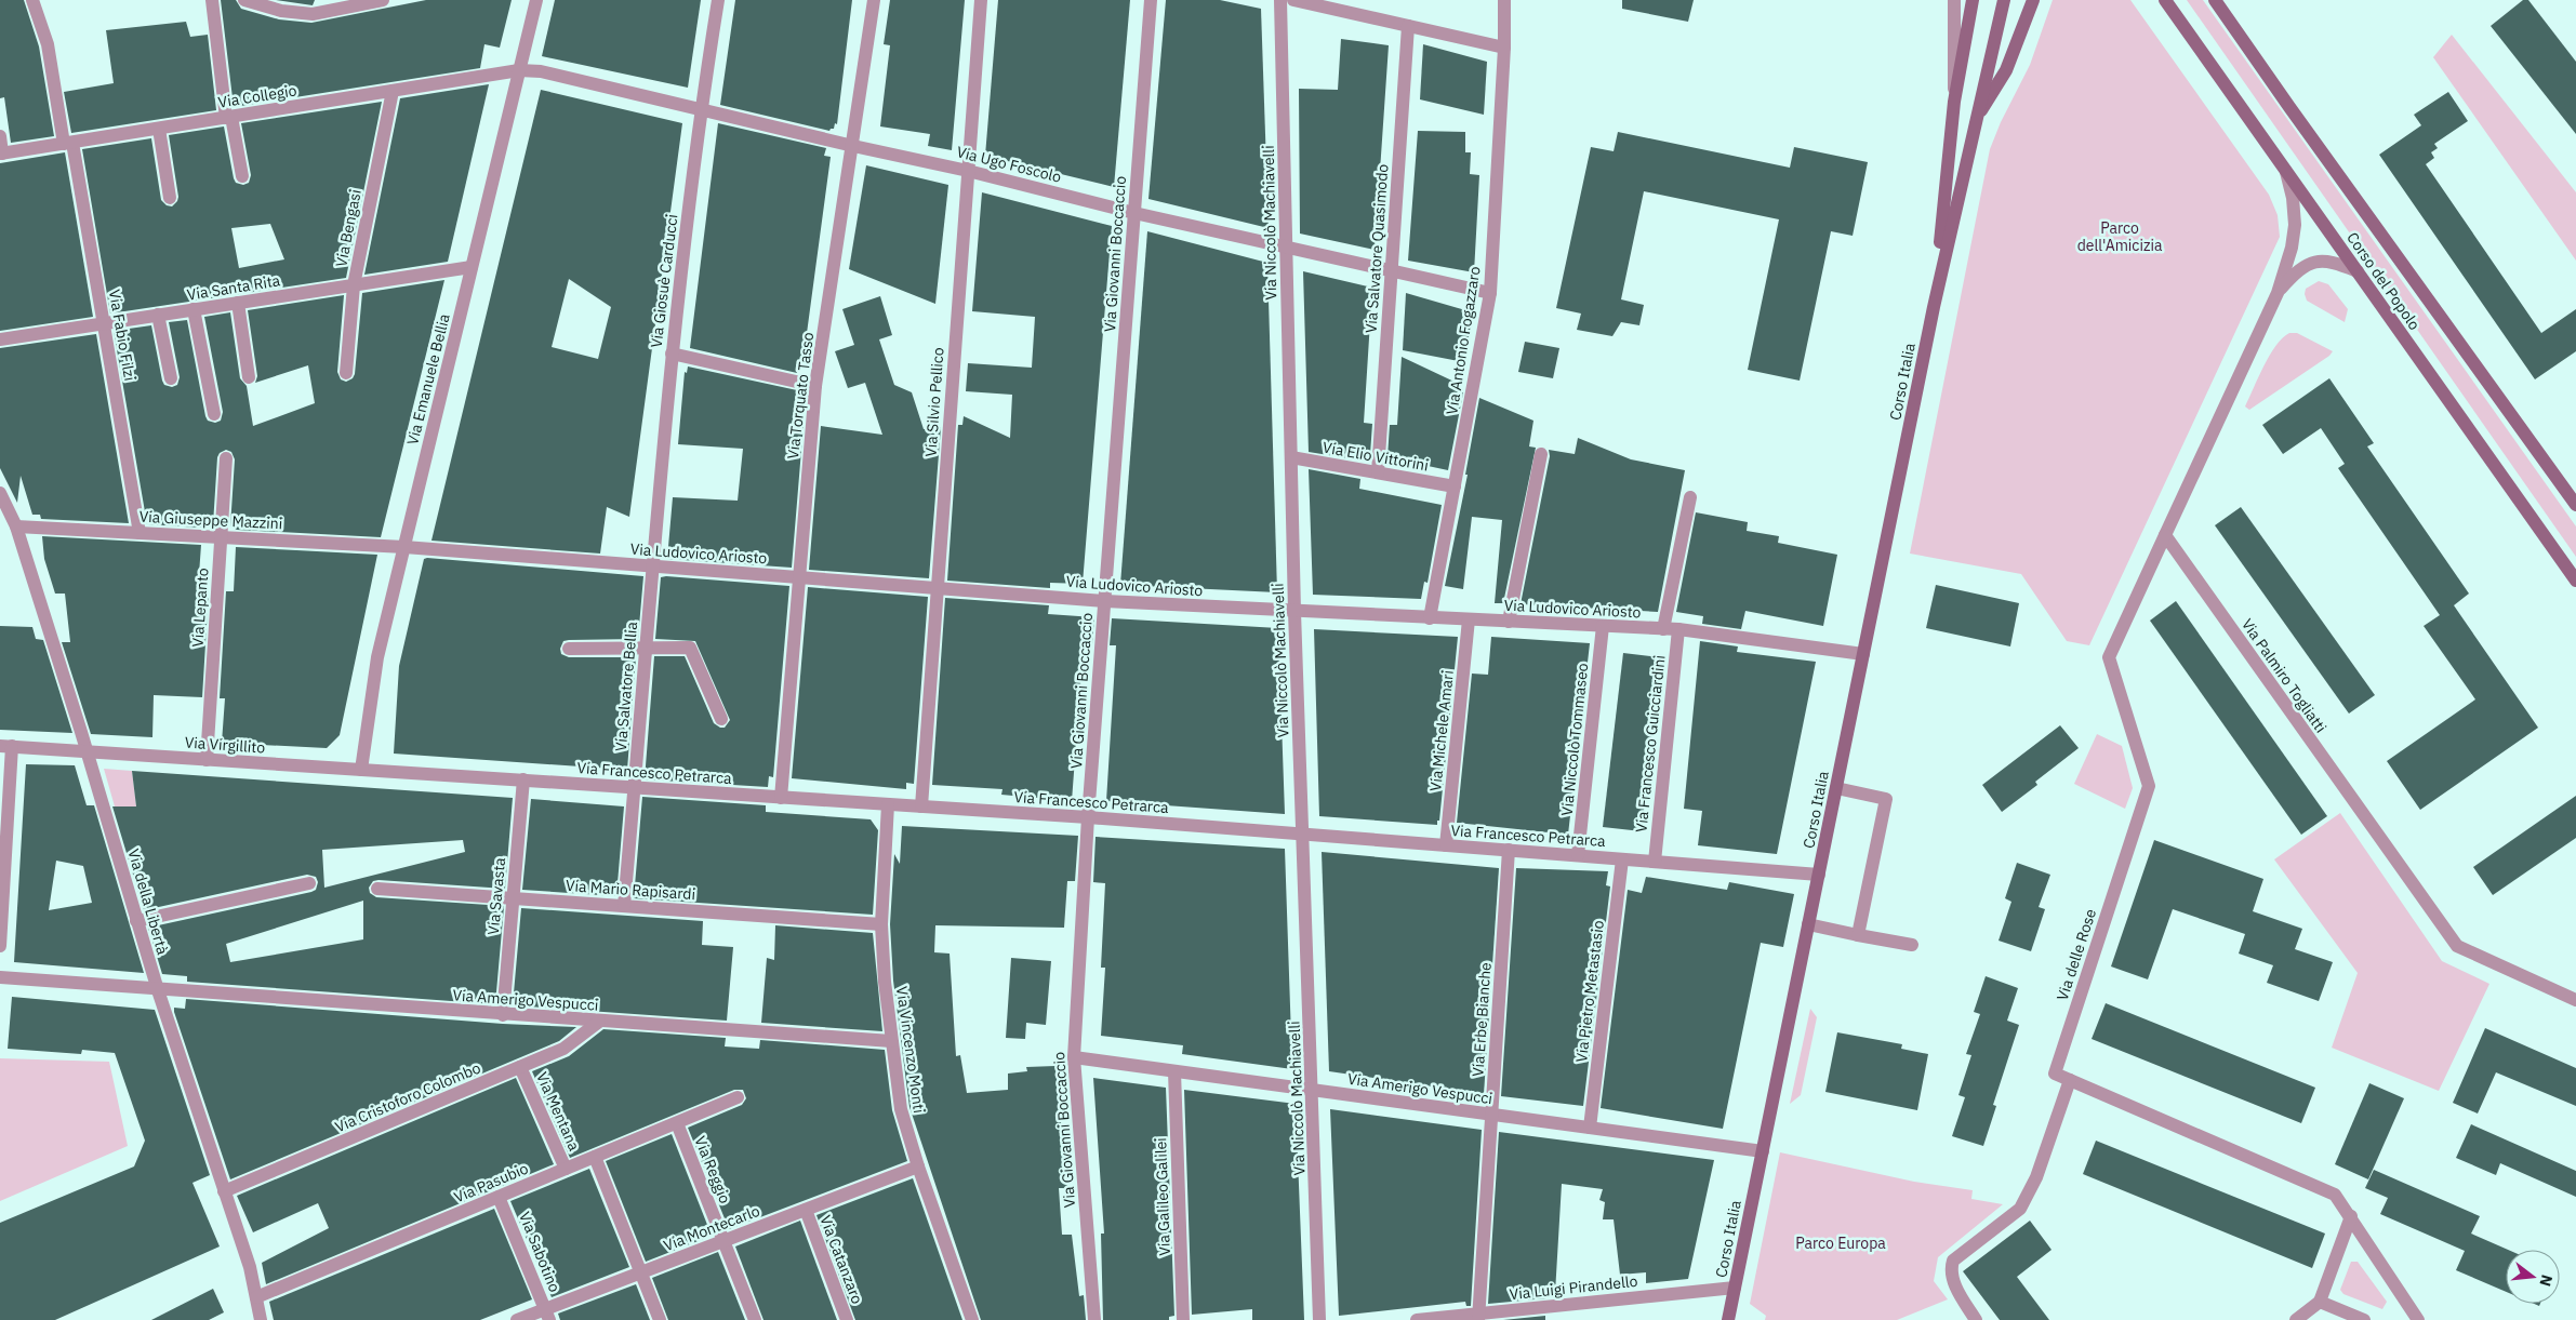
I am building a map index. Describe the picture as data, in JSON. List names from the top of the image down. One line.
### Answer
{"streets":{"main road":["Corso del Popolo","Corso Italia"],"street":["Via Collegio","Via Ugo Foscolo","Via Niccolò Machiavelli","Via Bengasi","Via Salvatore Quasimodo","Via Giovanni Boccaccio","Via Giosuè Carducci","Via Santa Rita","Via Fabio Filzi","Via Antonio Fogazzaro","Via Emanuele Bellia","Via Torquato Tasso","Via Silvio Pellico","Via Elio Vittorini","Via Giuseppe Mazzini","Via Ludovico Ariosto","Via Lepanto","Via Palmiro Togliatti","Via Salvatore Bellia","Via Michele Amari","Via Niccolò Tommaseo","Via Francesco Guicciardini","Via Virgillito","Via Francesco Petrarca","Via Mario Rapisardi","Via Savasta","Via della Libertà","Via delle Rose","Via Pietro Metastasio","Via Amerigo Vespucci","Via Erbe Bianche","Via Vincenzo Monti","Via Cristoforo Colombo","Via Mentana","Via Reggio","Via Pasubio","Via Galileo Galilei","Via Montecarlo","Via Sabotino","Via Catanzaro","Via Luigi Pirandello"]},"crossings":[["Via Collegio","Via Ugo Foscolo"],["Via Collegio","Via Bengasi"],["Via Collegio","Via Fabio Filzi"],["Via Collegio","Via Emanuele Bellia"],["Via Ugo Foscolo","Via Niccolò Machiavelli"],["Via Ugo Foscolo","Via Salvatore Quasimodo"],["Via Ugo Foscolo","Via Giovanni Boccaccio"],["Via Ugo Foscolo","Via Giosuè Carducci"],["Via Ugo Foscolo","Via Antonio Fogazzaro"],["Via Ugo Foscolo","Via Emanuele Bellia"],["Via Ugo Foscolo","Via Torquato Tasso"],["Via Ugo Foscolo","Via Silvio Pellico"],["Via Niccolò Machiavelli","Via Elio Vittorini"],["Via Niccolò Machiavelli","Via Ludovico Ariosto"],["Via Niccolò Machiavelli","Via Francesco Petrarca"],["Via Niccolò Machiavelli","Via Amerigo Vespucci"],["Via Bengasi","Via Santa Rita"],["Via Salvatore Quasimodo","Via Elio Vittorini"],["Via Giovanni Boccaccio","Via Ludovico Ariosto"],["Via Giovanni Boccaccio","Via Francesco Petrarca"],["Via Giovanni Boccaccio","Via Amerigo Vespucci"],["Via Giosuè Carducci","Via Ludovico Ariosto"],["Via Giosuè Carducci","Via Salvatore Bellia"],["Via Santa Rita","Via Fabio Filzi"],["Via Santa Rita","Via Emanuele Bellia"],["Via Fabio Filzi","Via Giuseppe Mazzini"],["Via Antonio Fogazzaro","Via Elio Vittorini"],["Via Antonio Fogazzaro","Via Ludovico Ariosto"],["Via Emanuele Bellia","Via Giuseppe Mazzini"],["Via Emanuele Bellia","Via Ludovico Ariosto"],["Via Emanuele Bellia","Via Virgillito"],["Via Emanuele Bellia","Via Francesco Petrarca"],["Corso Italia","Via Ludovico Ariosto"],["Corso Italia","Via Francesco Petrarca"],["Corso Italia","Via Amerigo Vespucci"],["Corso Italia","Via Luigi Pirandello"],["Via Torquato Tasso","Via Ludovico Ariosto"],["Via Torquato Tasso","Via Francesco Petrarca"],["Via Silvio Pellico","Via Ludovico Ariosto"],["Via Silvio Pellico","Via Francesco Petrarca"],["Via Giuseppe Mazzini","Via Ludovico Ariosto"],["Via Giuseppe Mazzini","Via Lepanto"],["Via Giuseppe Mazzini","Via della Libertà"],["Via Ludovico Ariosto","Via Salvatore Bellia"],["Via Ludovico Ariosto","Via Michele Amari"],["Via Ludovico Ariosto","Via Niccolò Tommaseo"],["Via Ludovico Ariosto","Via Francesco Guicciardini"],["Via Lepanto","Via Virgillito"],["Via Palmiro Togliatti","Via delle Rose"],["Via Salvatore Bellia","Via Francesco Petrarca"],["Via Salvatore Bellia","Via Mario Rapisardi"],["Via Michele Amari","Via Francesco Petrarca"],["Via Niccolò Tommaseo","Via Francesco Petrarca"],["Via Francesco Guicciardini","Via Francesco Petrarca"],["Via Virgillito","Via Francesco Petrarca"],["Via Virgillito","Via della Libertà"],["Via Francesco Petrarca","Via Savasta"],["Via Francesco Petrarca","Via Pietro Metastasio"],["Via Francesco Petrarca","Via Erbe Bianche"],["Via Francesco Petrarca","Via Vincenzo Monti"],["Via Mario Rapisardi","Via Savasta"],["Via Mario Rapisardi","Via Vincenzo Monti"],["Via Savasta","Via Amerigo Vespucci"],["Via della Libertà","Via Amerigo Vespucci"],["Via della Libertà","Via Cristoforo Colombo"],["Via della Libertà","Via Pasubio"],["Via Pietro Metastasio","Via Amerigo Vespucci"],["Via Amerigo Vespucci","Via Erbe Bianche"],["Via Amerigo Vespucci","Via Vincenzo Monti"],["Via Amerigo Vespucci","Via Cristoforo Colombo"],["Via Amerigo Vespucci","Via Galileo Galilei"],["Via Erbe Bianche","Via Luigi Pirandello"],["Via Vincenzo Monti","Via Montecarlo"],["Via Cristoforo Colombo","Via Mentana"],["Via Mentana","Via Pasubio"],["Via Reggio","Via Pasubio"],["Via Reggio","Via Montecarlo"],["Via Pasubio","Via Sabotino"],["Via Montecarlo","Via Sabotino"],["Via Montecarlo","Via Catanzaro"]],"parks":["Parco dell'Amicizia","Parco Europa"],"north":"right"}
